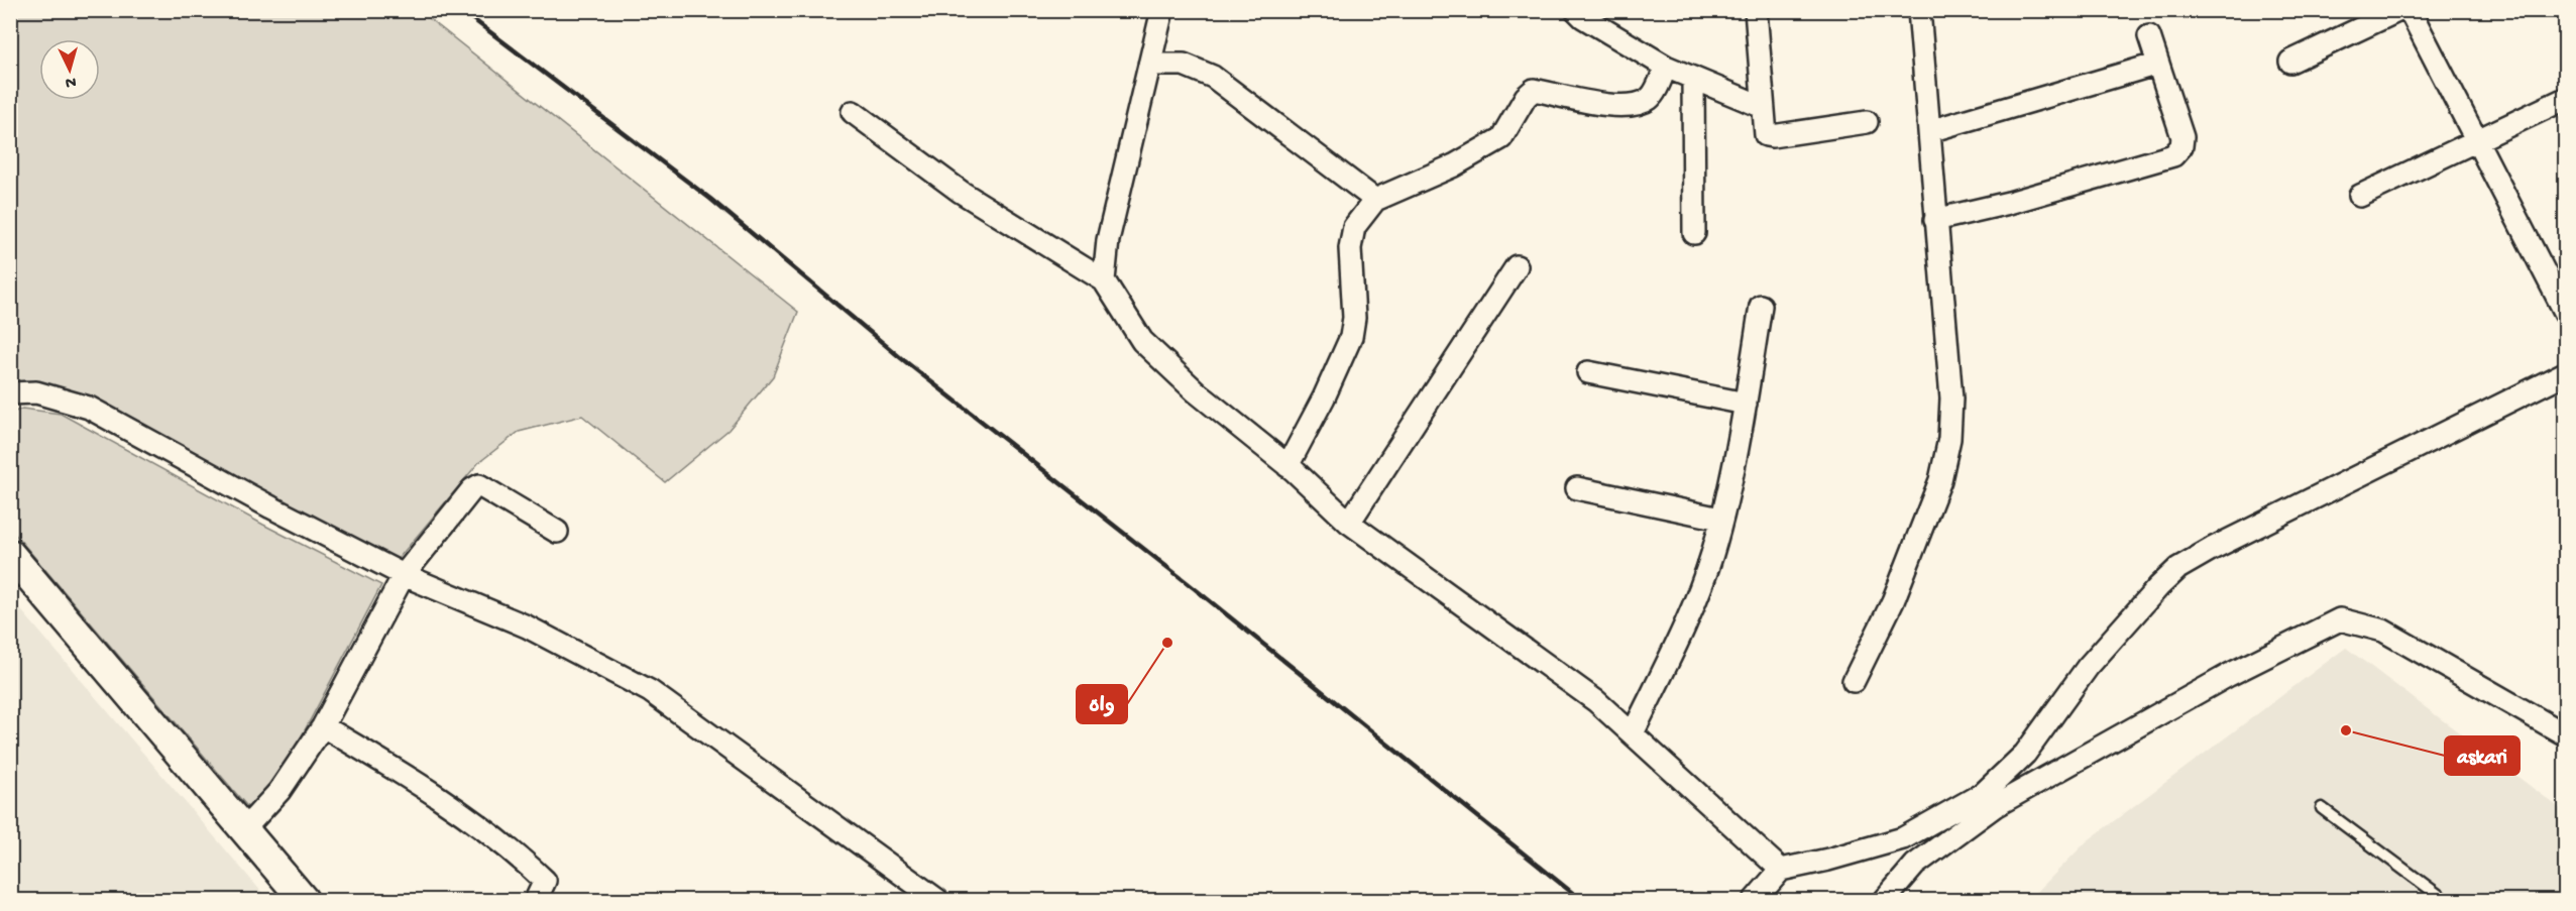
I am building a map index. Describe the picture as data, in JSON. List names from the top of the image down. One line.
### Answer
{"places":["واہ","askari"],"north":"bottom"}
